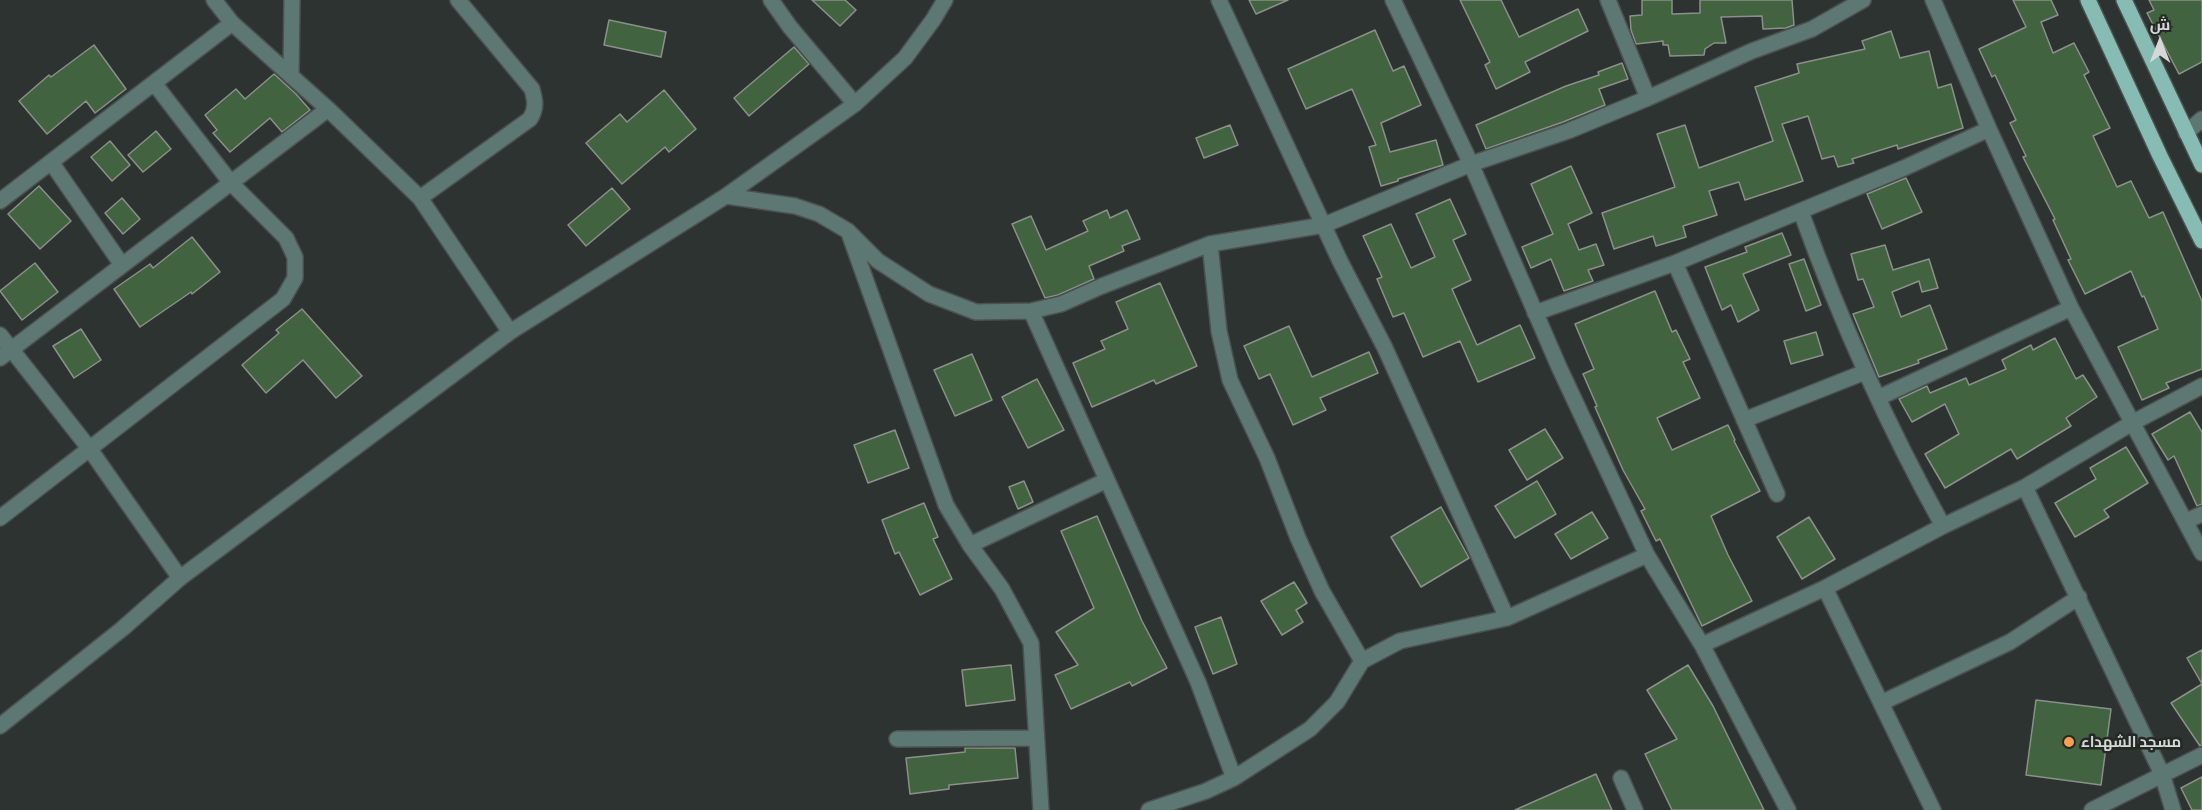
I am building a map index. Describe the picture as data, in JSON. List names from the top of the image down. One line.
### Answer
{"places":["مسجد الشهداء"],"north":"top"}
